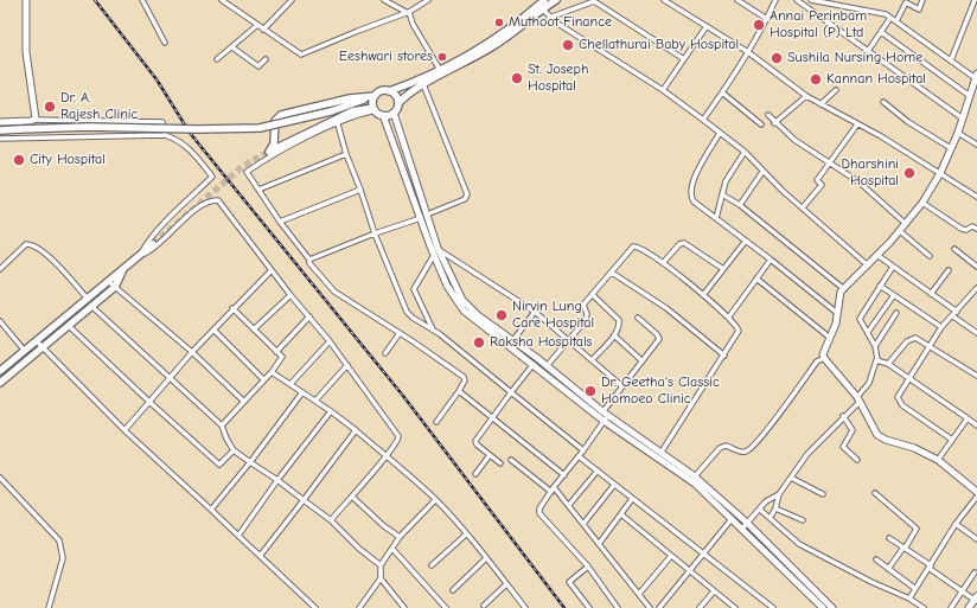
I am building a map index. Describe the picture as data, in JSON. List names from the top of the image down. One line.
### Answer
{"places":["Muthoot Finance","Annai Perinbam Hospital (P) Ltd","Chellathurai Baby Hospital","Eeshwari stores","Sushila Nursing Home","St. Joseph Hospital","Kannan Hospital","Dr. A. Rajesh Clinic","City Hospital","Dharshini Hospital","Nirvin Lung Care Hospital","Raksha Hospitals","Dr. Geetha's Classic Homoeo Clinic"]}
